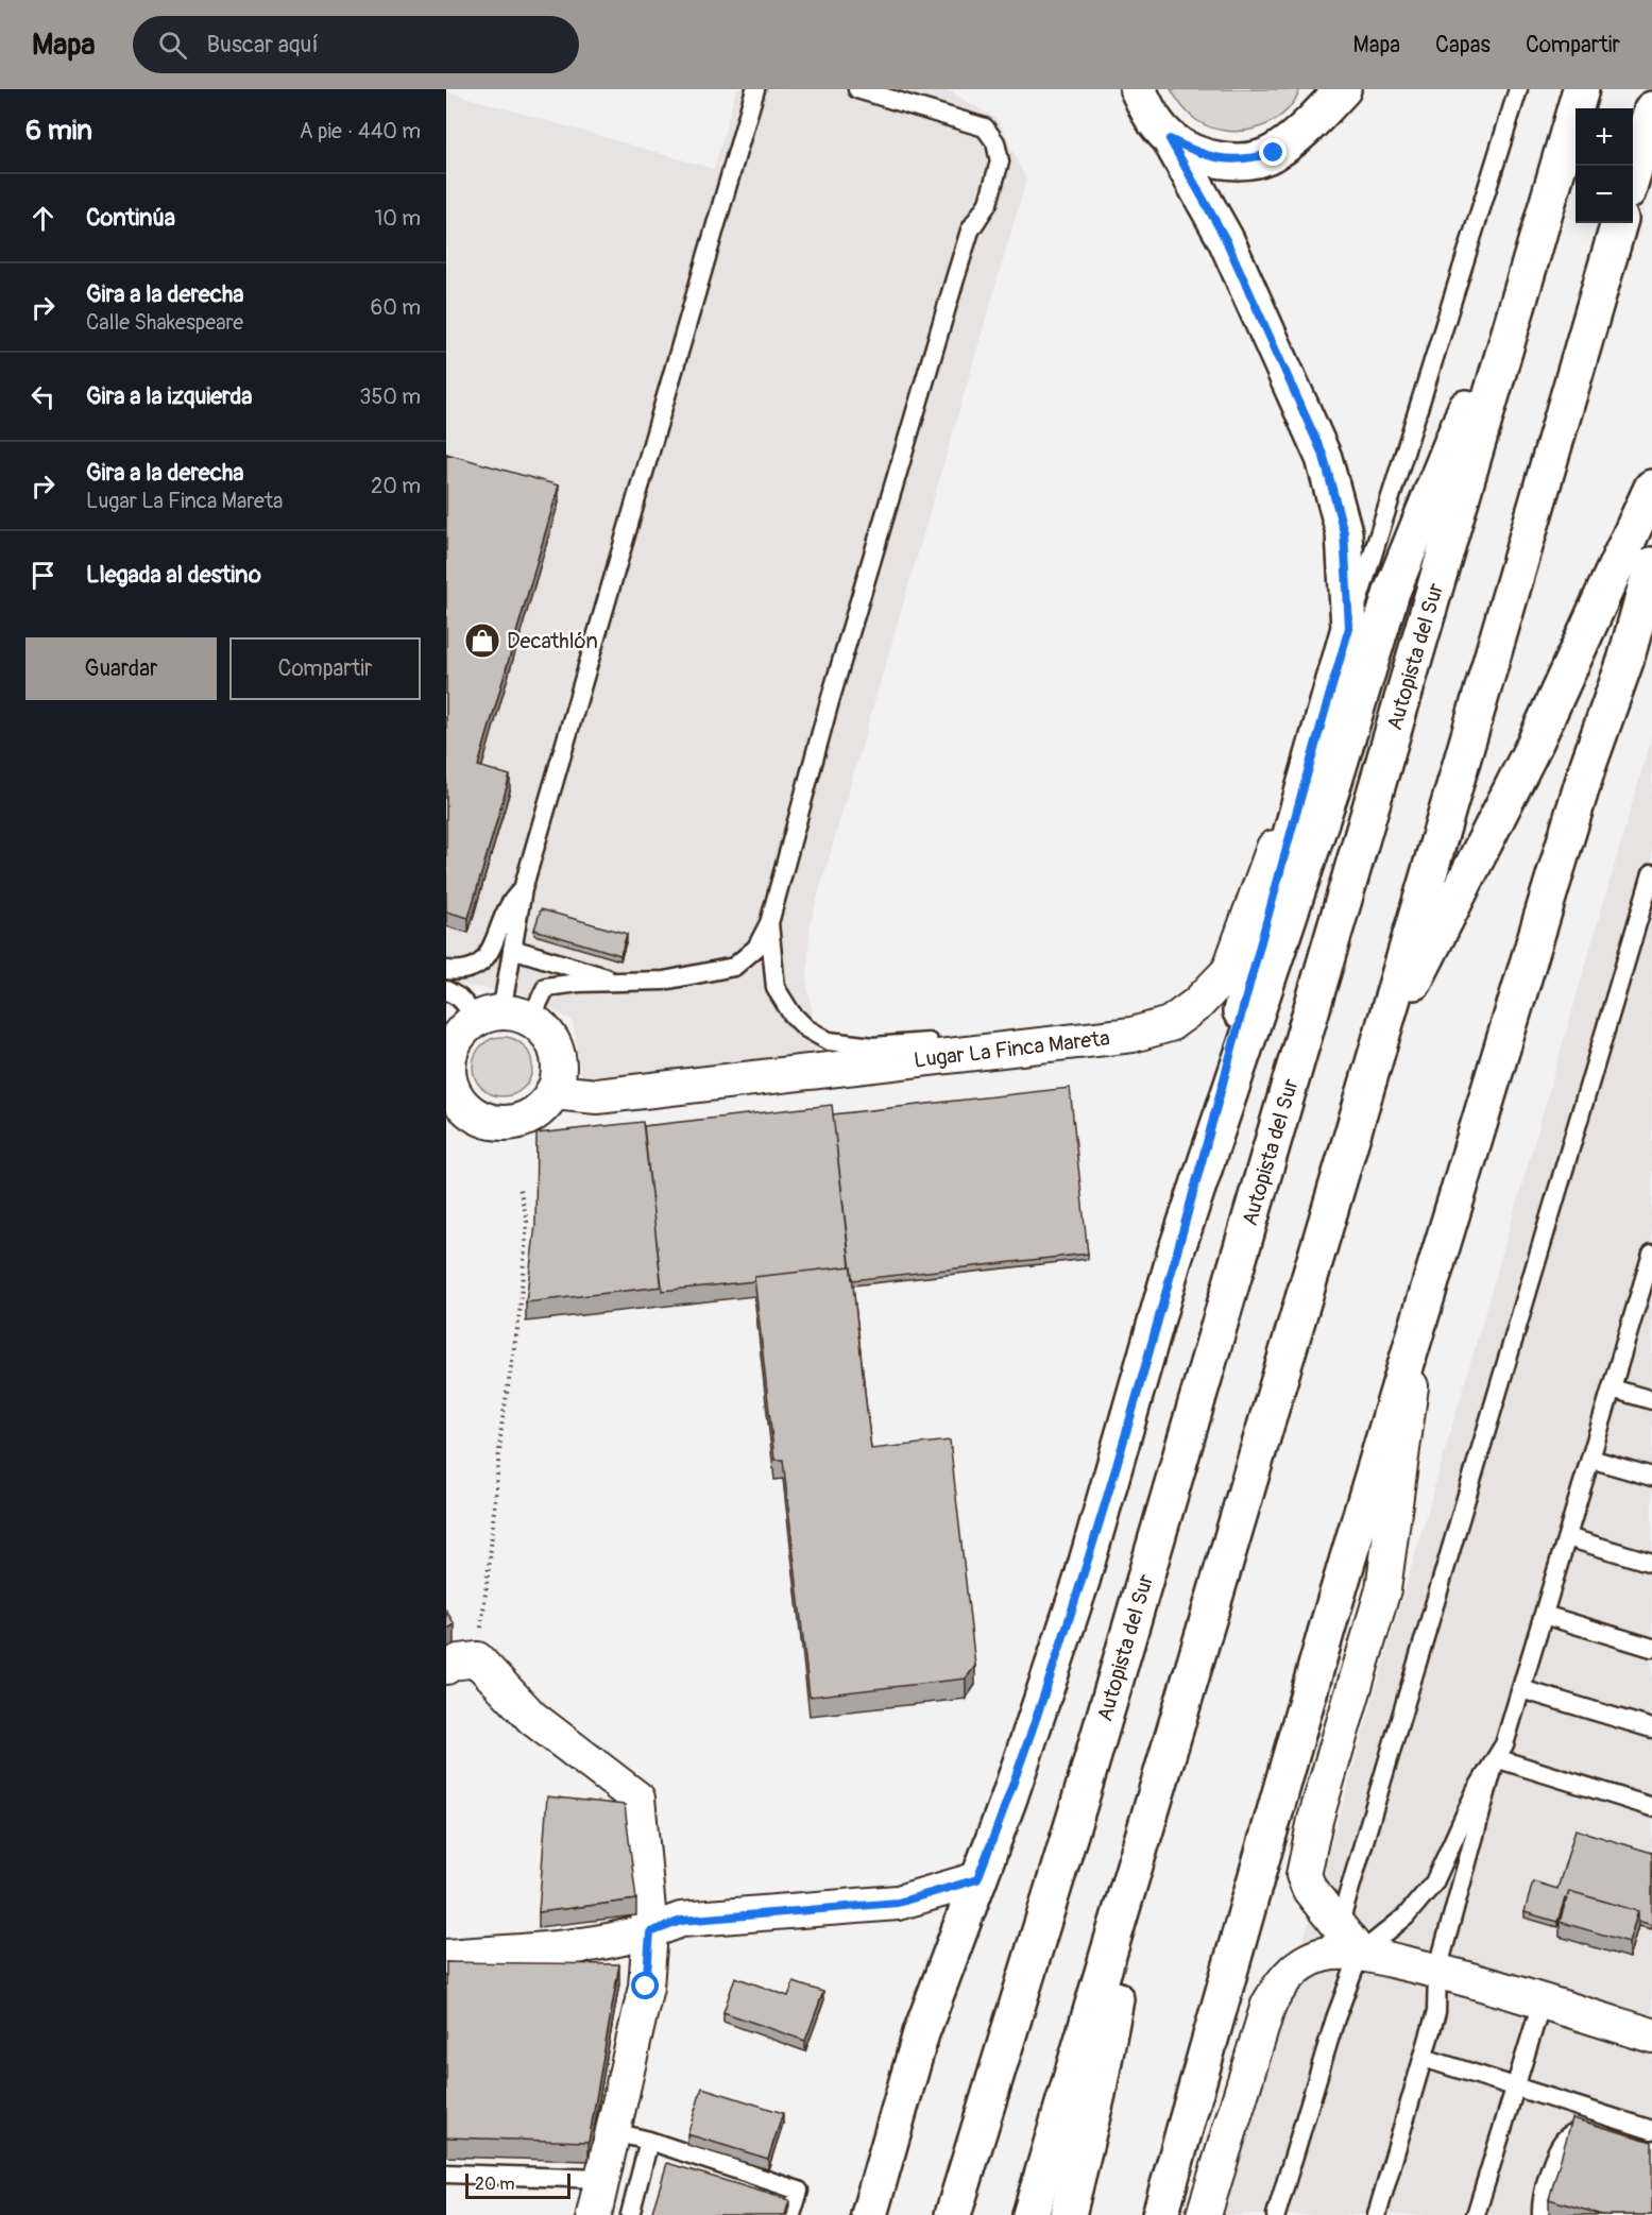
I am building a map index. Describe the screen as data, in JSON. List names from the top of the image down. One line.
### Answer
{"streets":{"main road":["Autopista del Sur"],"street":["Lugar La Finca Mareta"]},"places":{"shop":["Decathlón"]},"scale_bar":"20 m","page":{"header":"Mapa","search":"Buscar aquí","nav":["Mapa","Capas","Compartir"],"heading":["6 min","A pie · 440 m"],"map_buttons":["+","−"],"list":[["Continúa","10 m"],["Gira a la derecha","Calle Shakespeare","60 m"],["Gira a la izquierda","350 m"],["Gira a la derecha","Lugar La Finca Mareta","20 m"],"Llegada al destino"],"buttons":["Guardar","Compartir"],"scale":"20 m"}}
